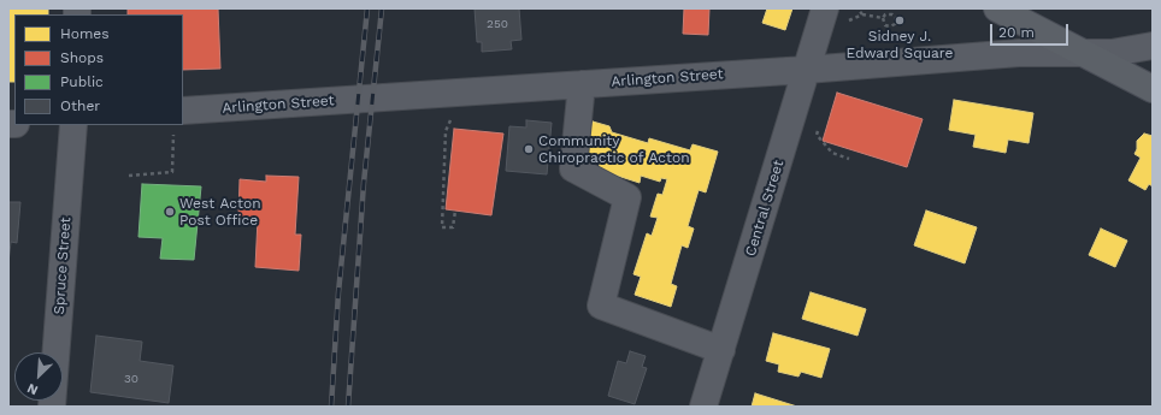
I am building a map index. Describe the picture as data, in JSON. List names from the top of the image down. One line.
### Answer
{"streets":{"street":["Arlington Street","Central Street","Spruce Street"]},"crossings":[["Arlington Street","Central Street"]],"places":["Sidney J. Edward Square","Community Chiropractic of Acton","West Acton Post Office"],"house_numbers":["250","30"],"legend":["Homes","Shops","Public","Other"],"scale_bar":"20 m","north":"bottom left"}
